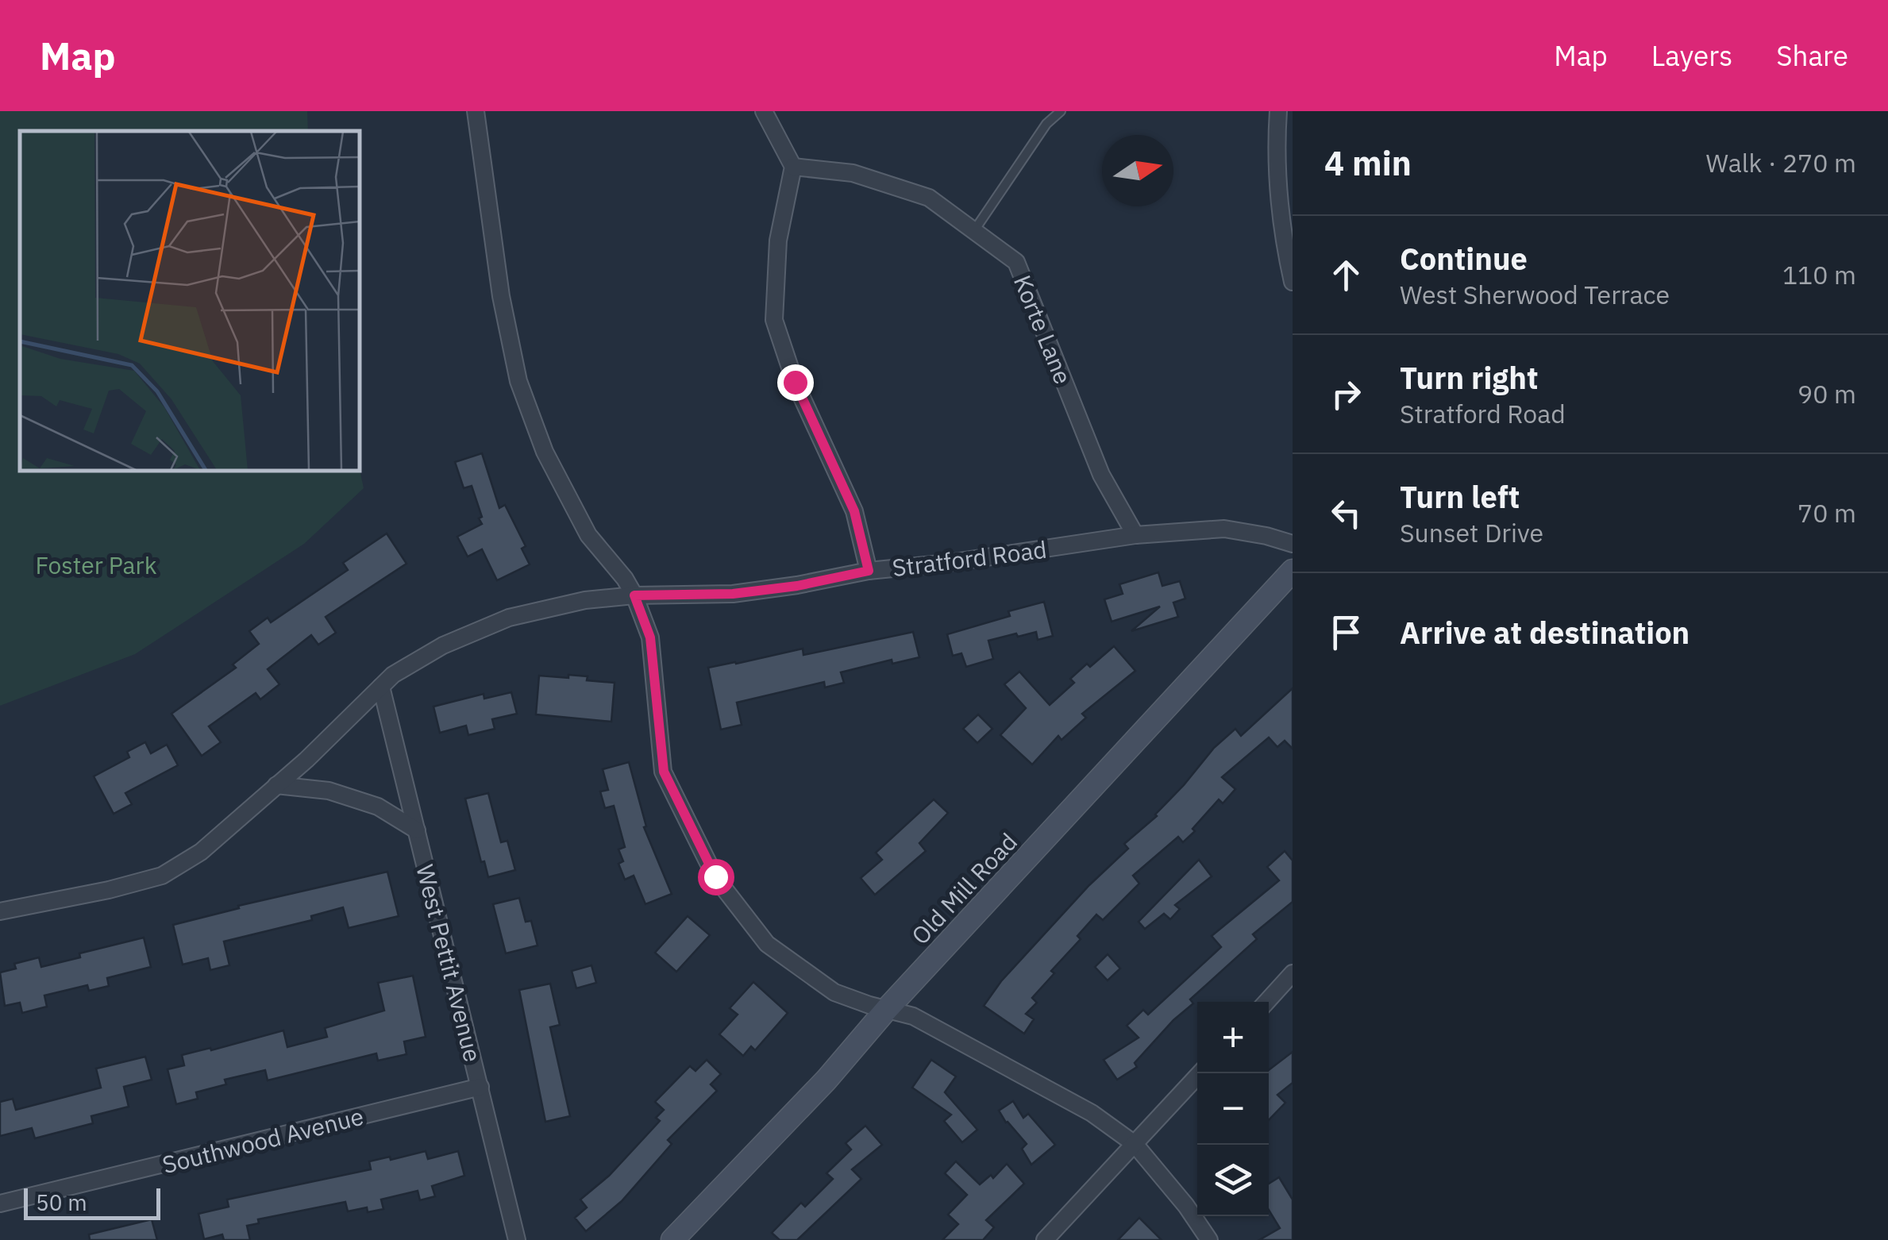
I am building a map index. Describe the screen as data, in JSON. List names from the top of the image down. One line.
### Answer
{"streets":{"main road":["Old Mill Road"],"street":["Korte Lane","Stratford Road","West Pettit Avenue","Southwood Avenue"]},"crossings":[["Korte Lane","Stratford Road"],["Stratford Road","West Pettit Avenue"],["West Pettit Avenue","Southwood Avenue"]],"parks":["Foster Park"],"scale_bar":"50 m","north":"right","page":{"header":"Map","nav":["Map","Layers","Share"],"heading":["4 min","Walk · 270 m"],"list":[["Continue","West Sherwood Terrace","110 m"],["Turn right","Stratford Road","90 m"],["Turn left","Sunset Drive","70 m"],"Arrive at destination"],"map_buttons":["+","−"],"scale":"50 m"}}
